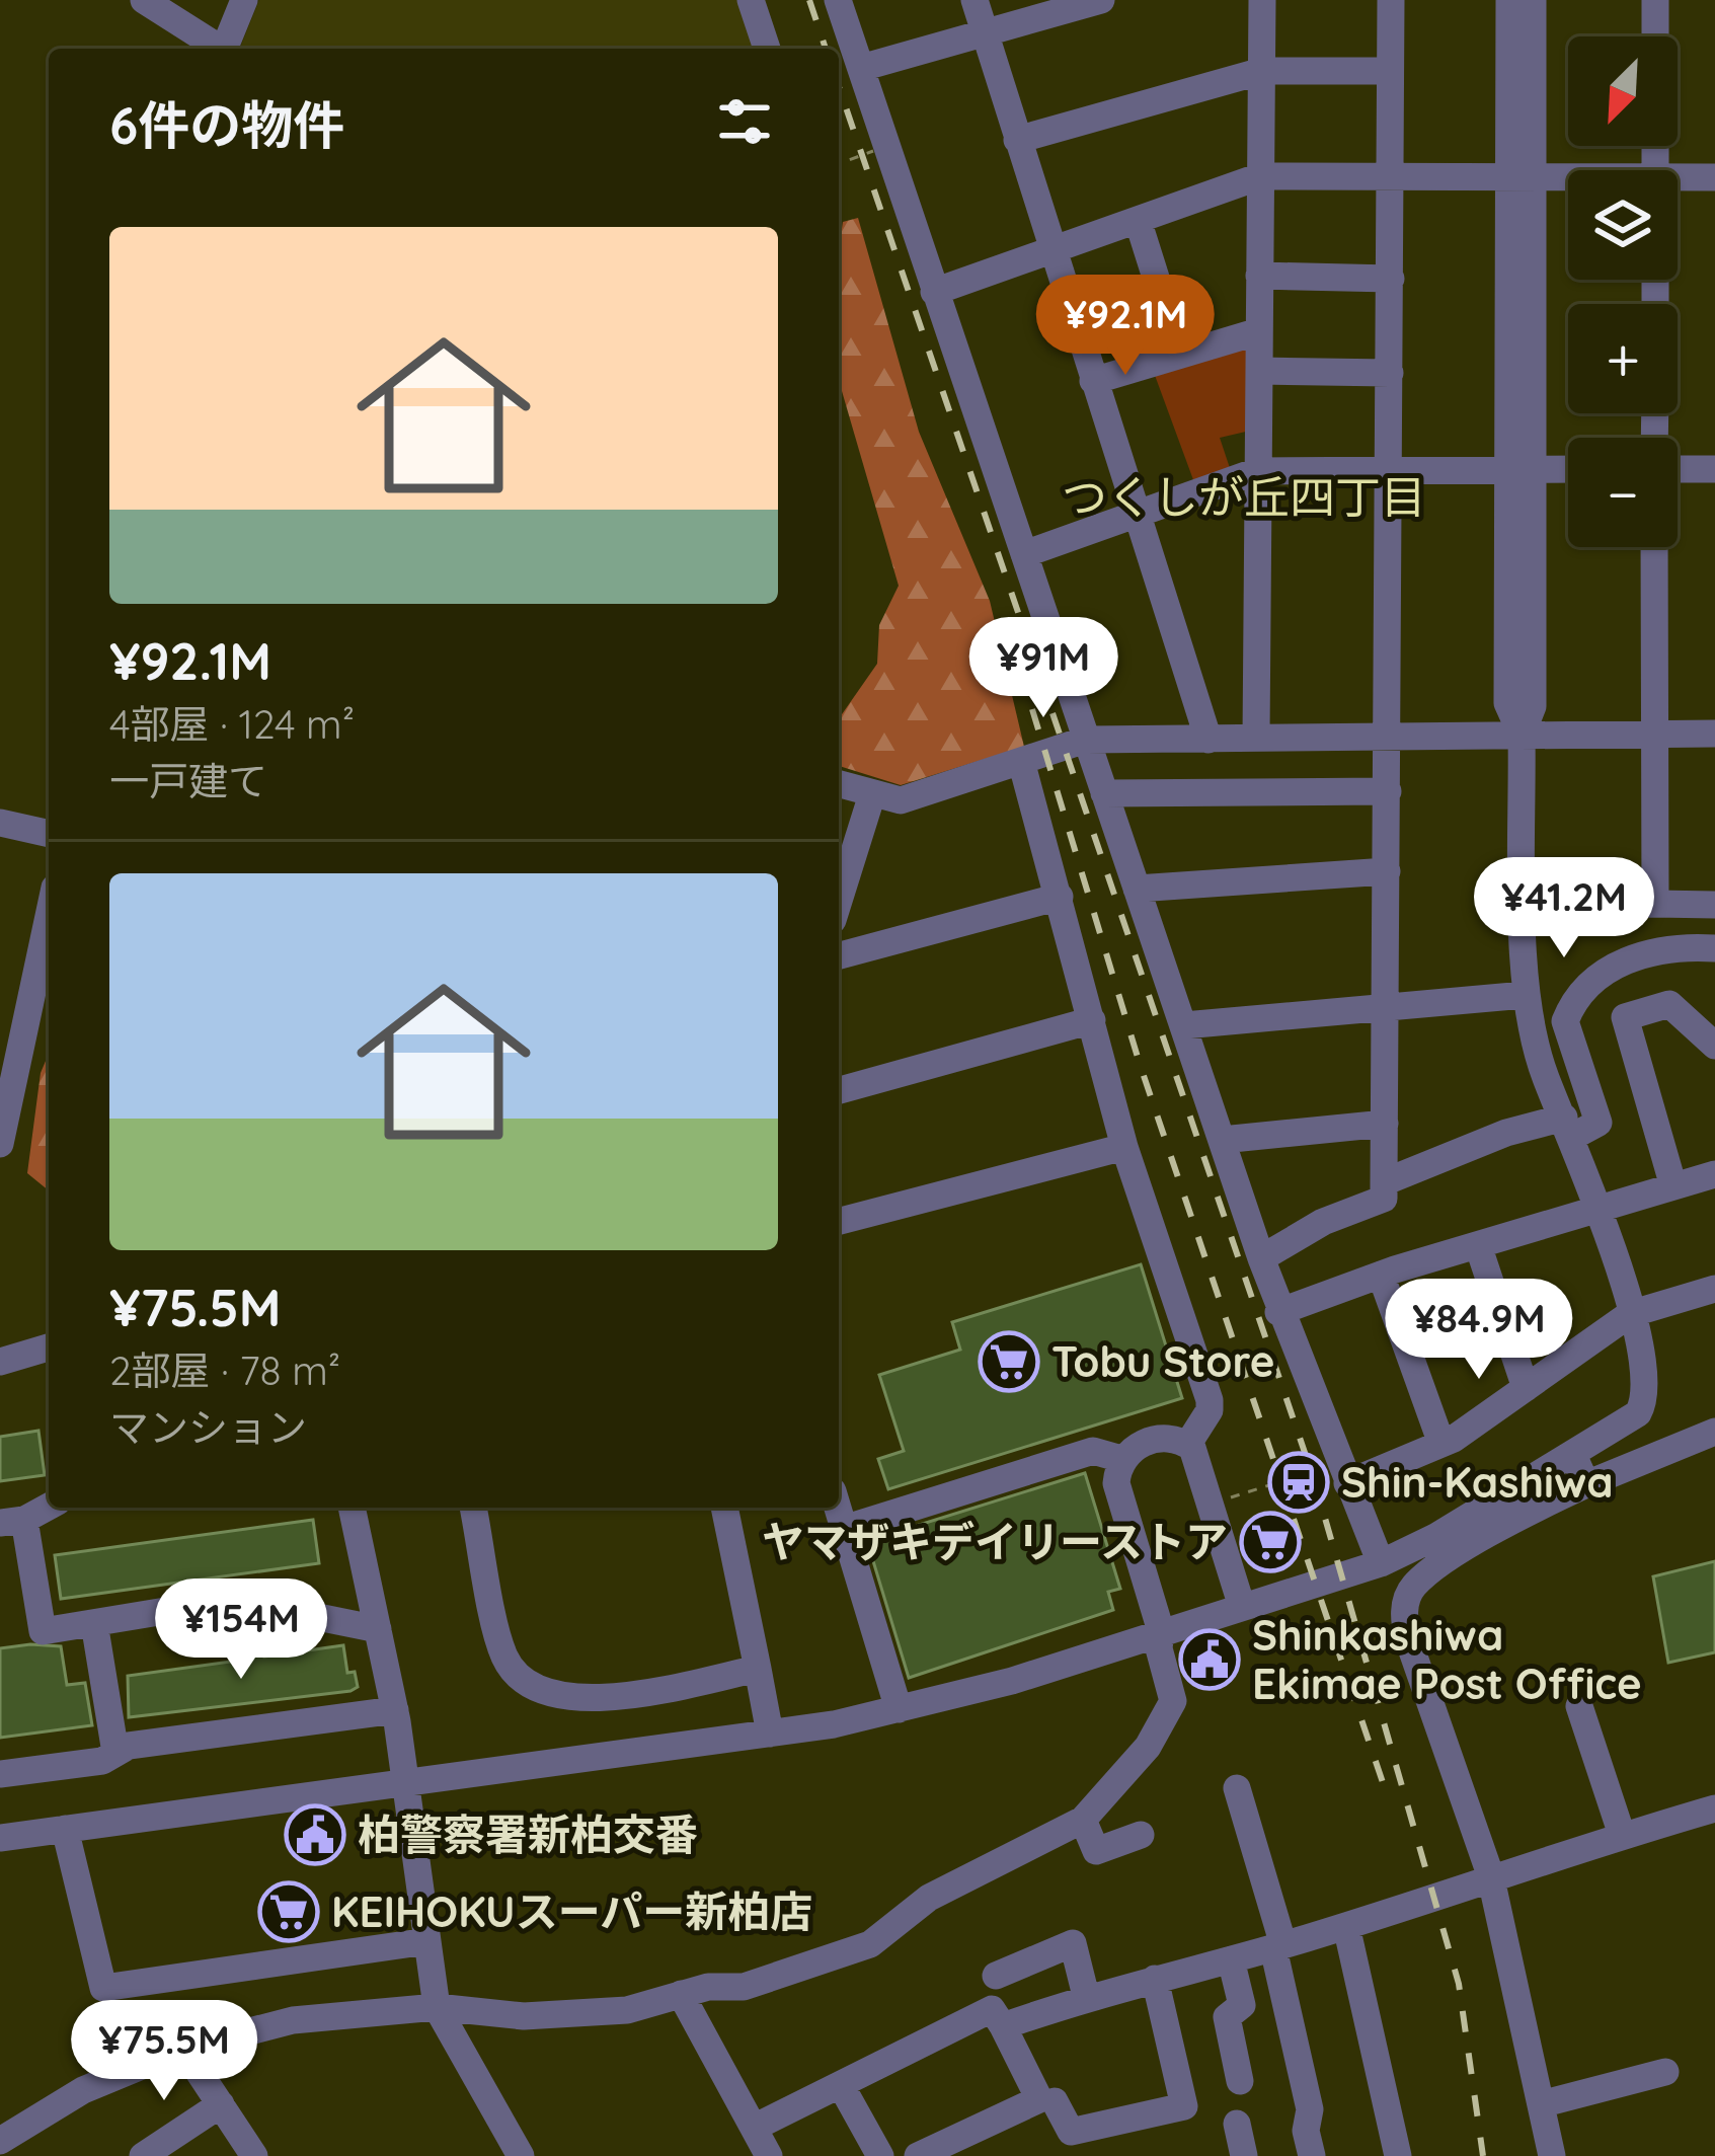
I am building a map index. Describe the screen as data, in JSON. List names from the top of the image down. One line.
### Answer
{"districts":["つくしが丘四丁目"],"places":{"supermarket":["Tobu Store","ヤマザキデイリーストア","KEIHOKUスーパー新柏店"],"station":["Shin-Kashiwa"],"public building":["Shinkashiwa Ekimae Post Office","柏警察署新柏交番"]},"north":"bottom left","page":{"map_buttons":["+","−"],"heading":"6件の物件","list":[{"name":"¥92.1M","note":"4部屋 · 124 m² · 一戸建て"},{"name":"¥75.5M","note":"2部屋 · 78 m² · マンション"}],"price":["¥92.1M","¥91M","¥41.2M","¥84.9M","¥154M","¥75.5M"]}}
